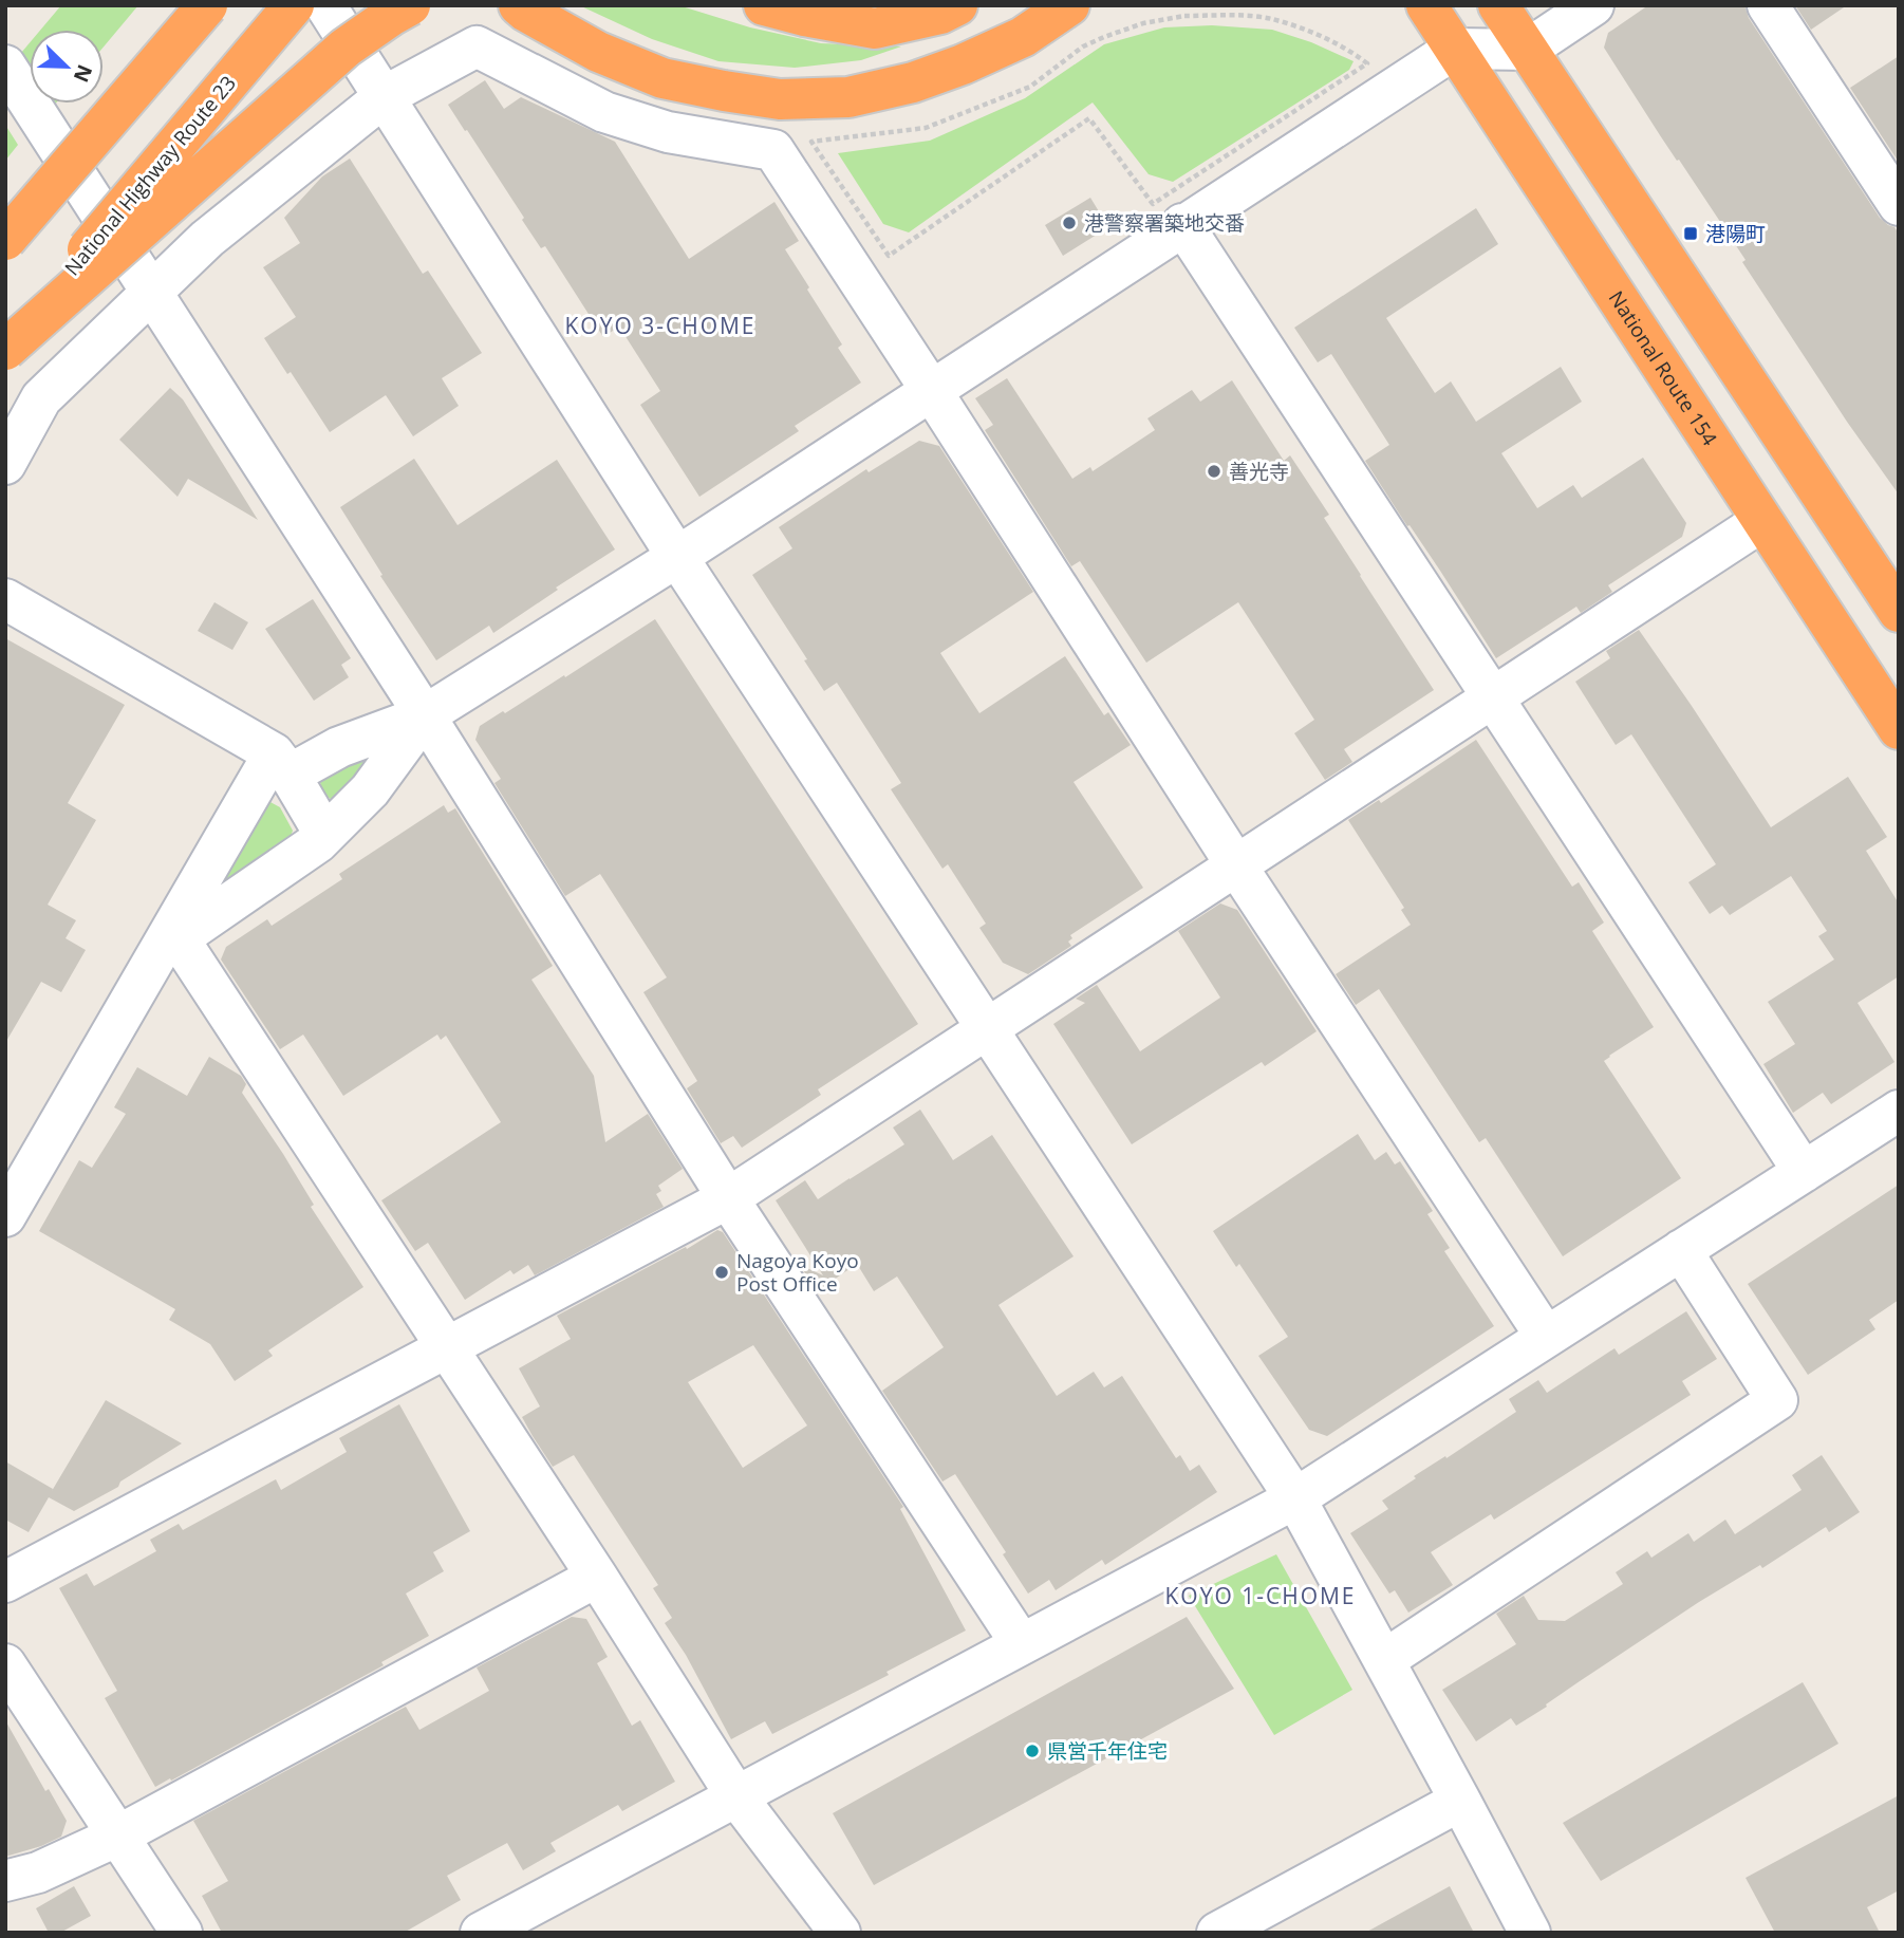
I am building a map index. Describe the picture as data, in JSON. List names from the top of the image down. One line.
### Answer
{"streets":{"highway":["National Highway Route 23","National Route 154"]},"districts":["KOYO 3-CHOME","KOYO 1-CHOME"],"places":{"other":["港警察署築地交番","善光寺","Nagoya Koyo Post Office","県営千年住宅"],"transit":["港陽町"]},"north":"bottom right"}
